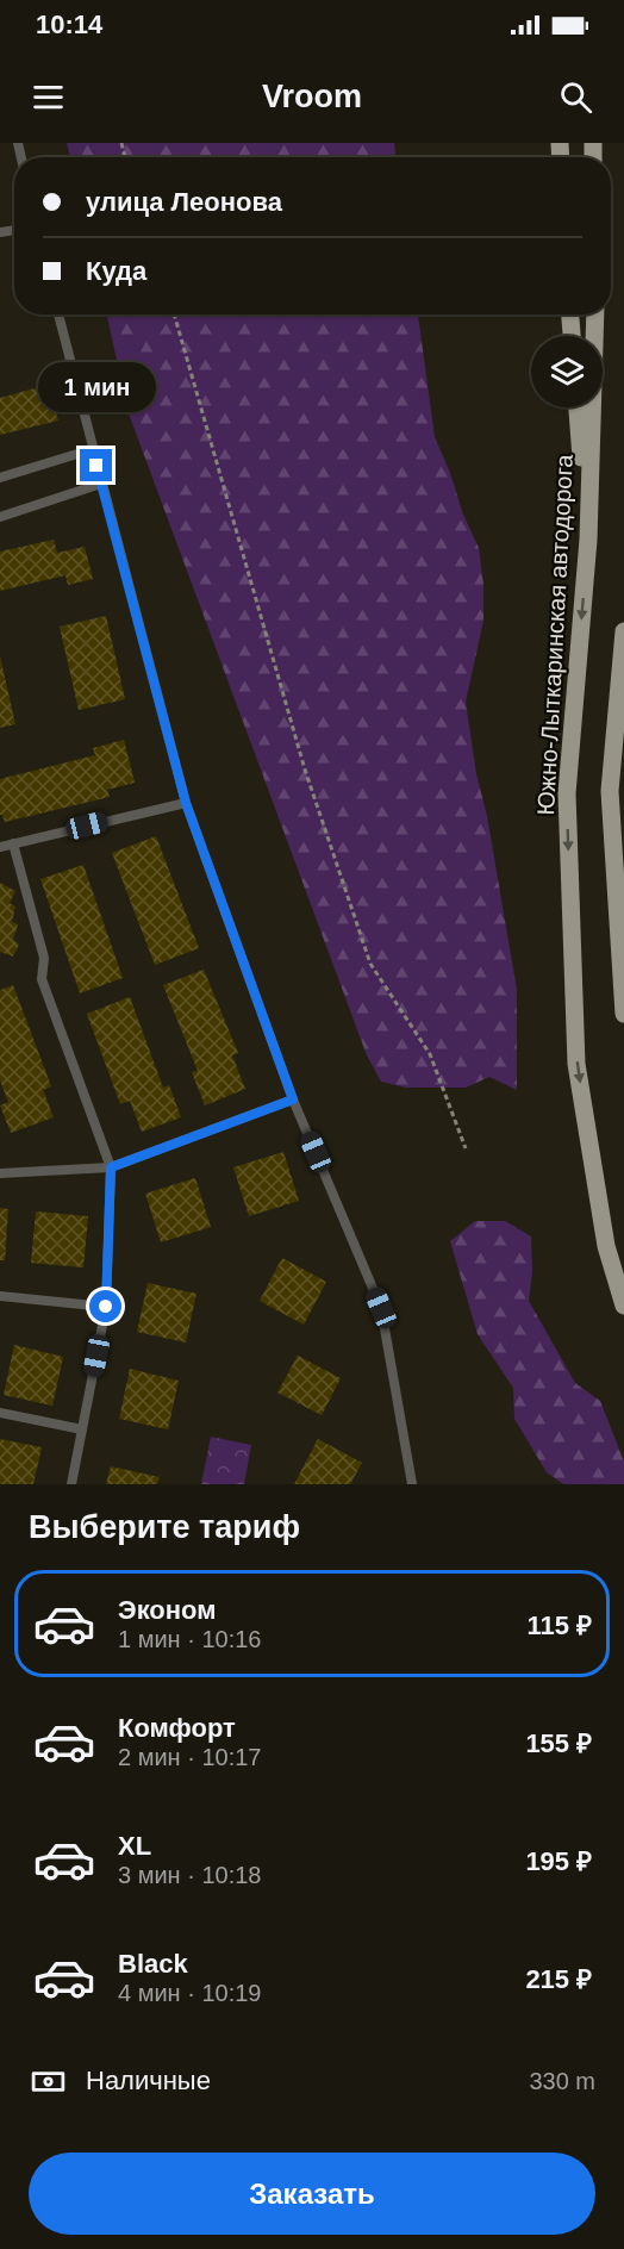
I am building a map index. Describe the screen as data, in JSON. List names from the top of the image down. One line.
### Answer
{"streets":{"main road":["Южно-Лыткаринская автодорога"]},"page":{"status":"10:14","header":"Vroom","banner":["улица Леонова","Куда"],"bubble":"1 мин","heading":"Выберите тариф","list":[{"name":"Эконом","note":"1 мин · 10:16","value":"115 ₽"},{"name":"Комфорт","note":"2 мин · 10:17","value":"155 ₽"},{"name":"XL","note":"3 мин · 10:18","value":"195 ₽"},{"name":"Black","note":"4 мин · 10:19","value":"215 ₽"}],"pay":["Наличные","330 m"],"buttons":"Заказать"}}
